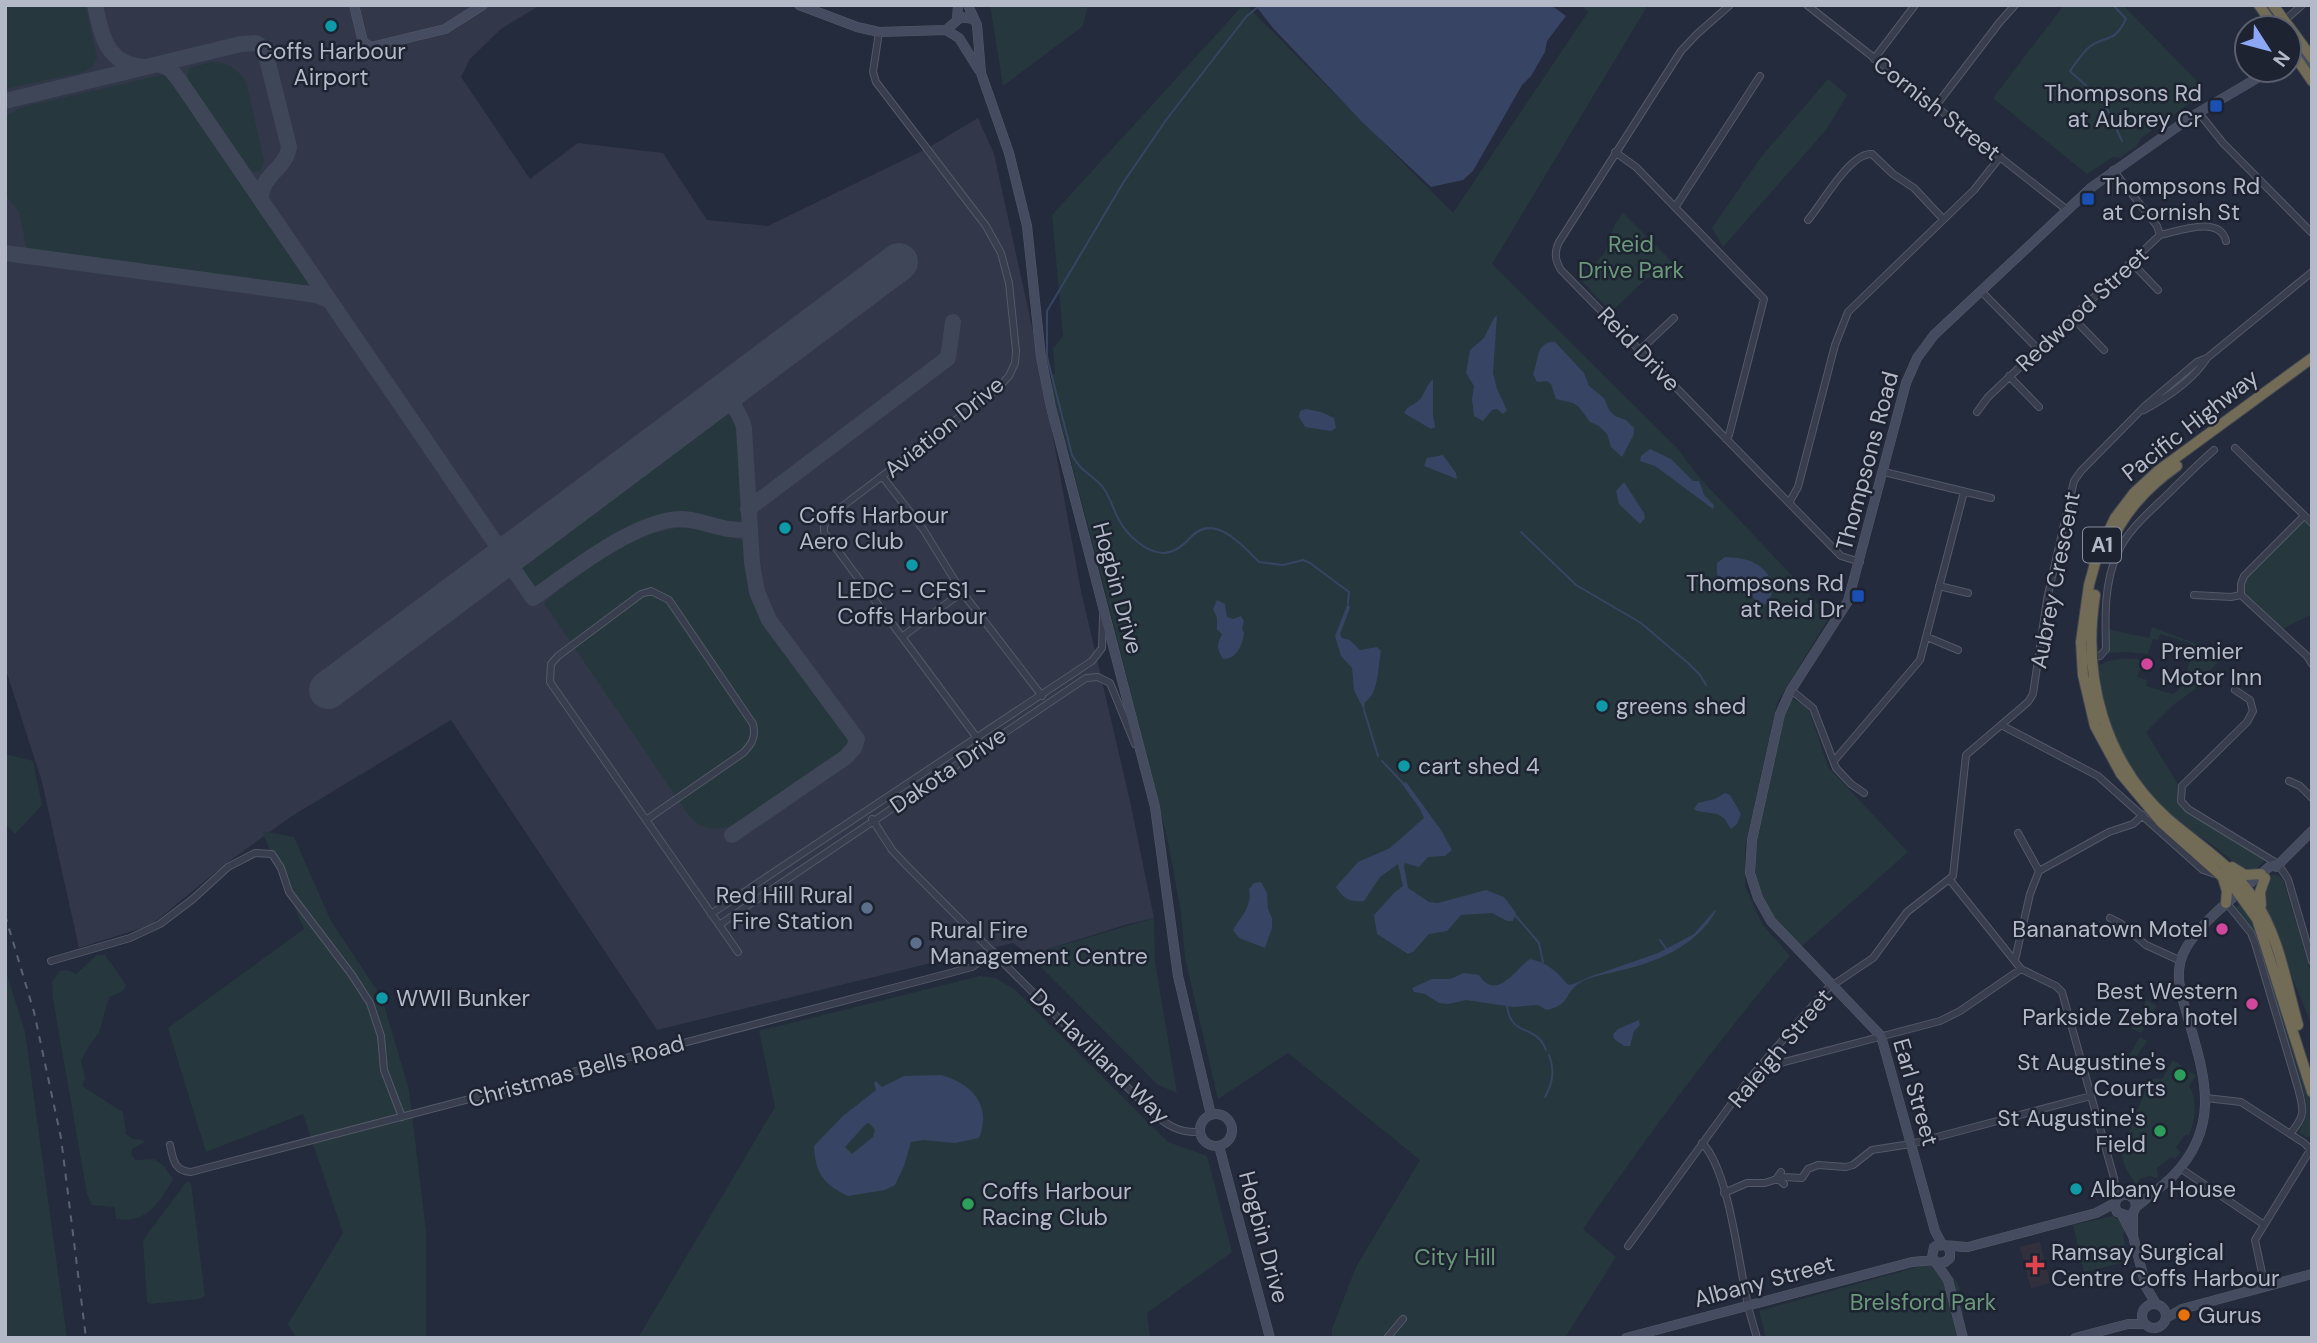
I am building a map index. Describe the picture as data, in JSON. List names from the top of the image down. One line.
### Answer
{"streets":{"highway":["Pacific Highway","A1"],"street":["Cornish Street","Redwood Street","Reid Drive","Aviation Drive","Thompsons Road","Aubrey Crescent","Hogbin Drive","Dakota Drive","Raleigh Street","De Havilland Way","Christmas Bells Road","Earl Street","Albany Street"]},"crossings":[["Cornish Street","Thompsons Road"],["Redwood Street","Thompsons Road"],["Reid Drive","Thompsons Road"],["Pacific Highway","A1"],["Aviation Drive","Dakota Drive"],["Thompsons Road","Earl Street"],["Hogbin Drive","Dakota Drive"],["Hogbin Drive","De Havilland Way"],["Dakota Drive","De Havilland Way"],["Raleigh Street","Earl Street"],["De Havilland Way","Christmas Bells Road"],["Earl Street","Albany Street"]],"parks":["Reid Drive Park","City Hill","Brelsford Park"],"places":{"other":["Coffs Harbour Airport","Coffs Harbour Aero Club","LEDC - CFS1 - Coffs Harbour","Premier Motor Inn","greens shed","cart shed 4","Red Hill Rural Fire Station","Bananatown Motel","Rural Fire Management Centre","WWII Bunker","Best Western Parkside Zebra hotel","St Augustine's Courts","St Augustine's Field","Albany House","Coffs Harbour Racing Club","Gurus"],"transit":["Thompsons Rd at Aubrey Cr","Thompsons Rd at Cornish St","Thompsons Rd at Reid Dr"],"health":["Ramsay Surgical Centre Coffs Harbour"]},"north":"bottom right"}
